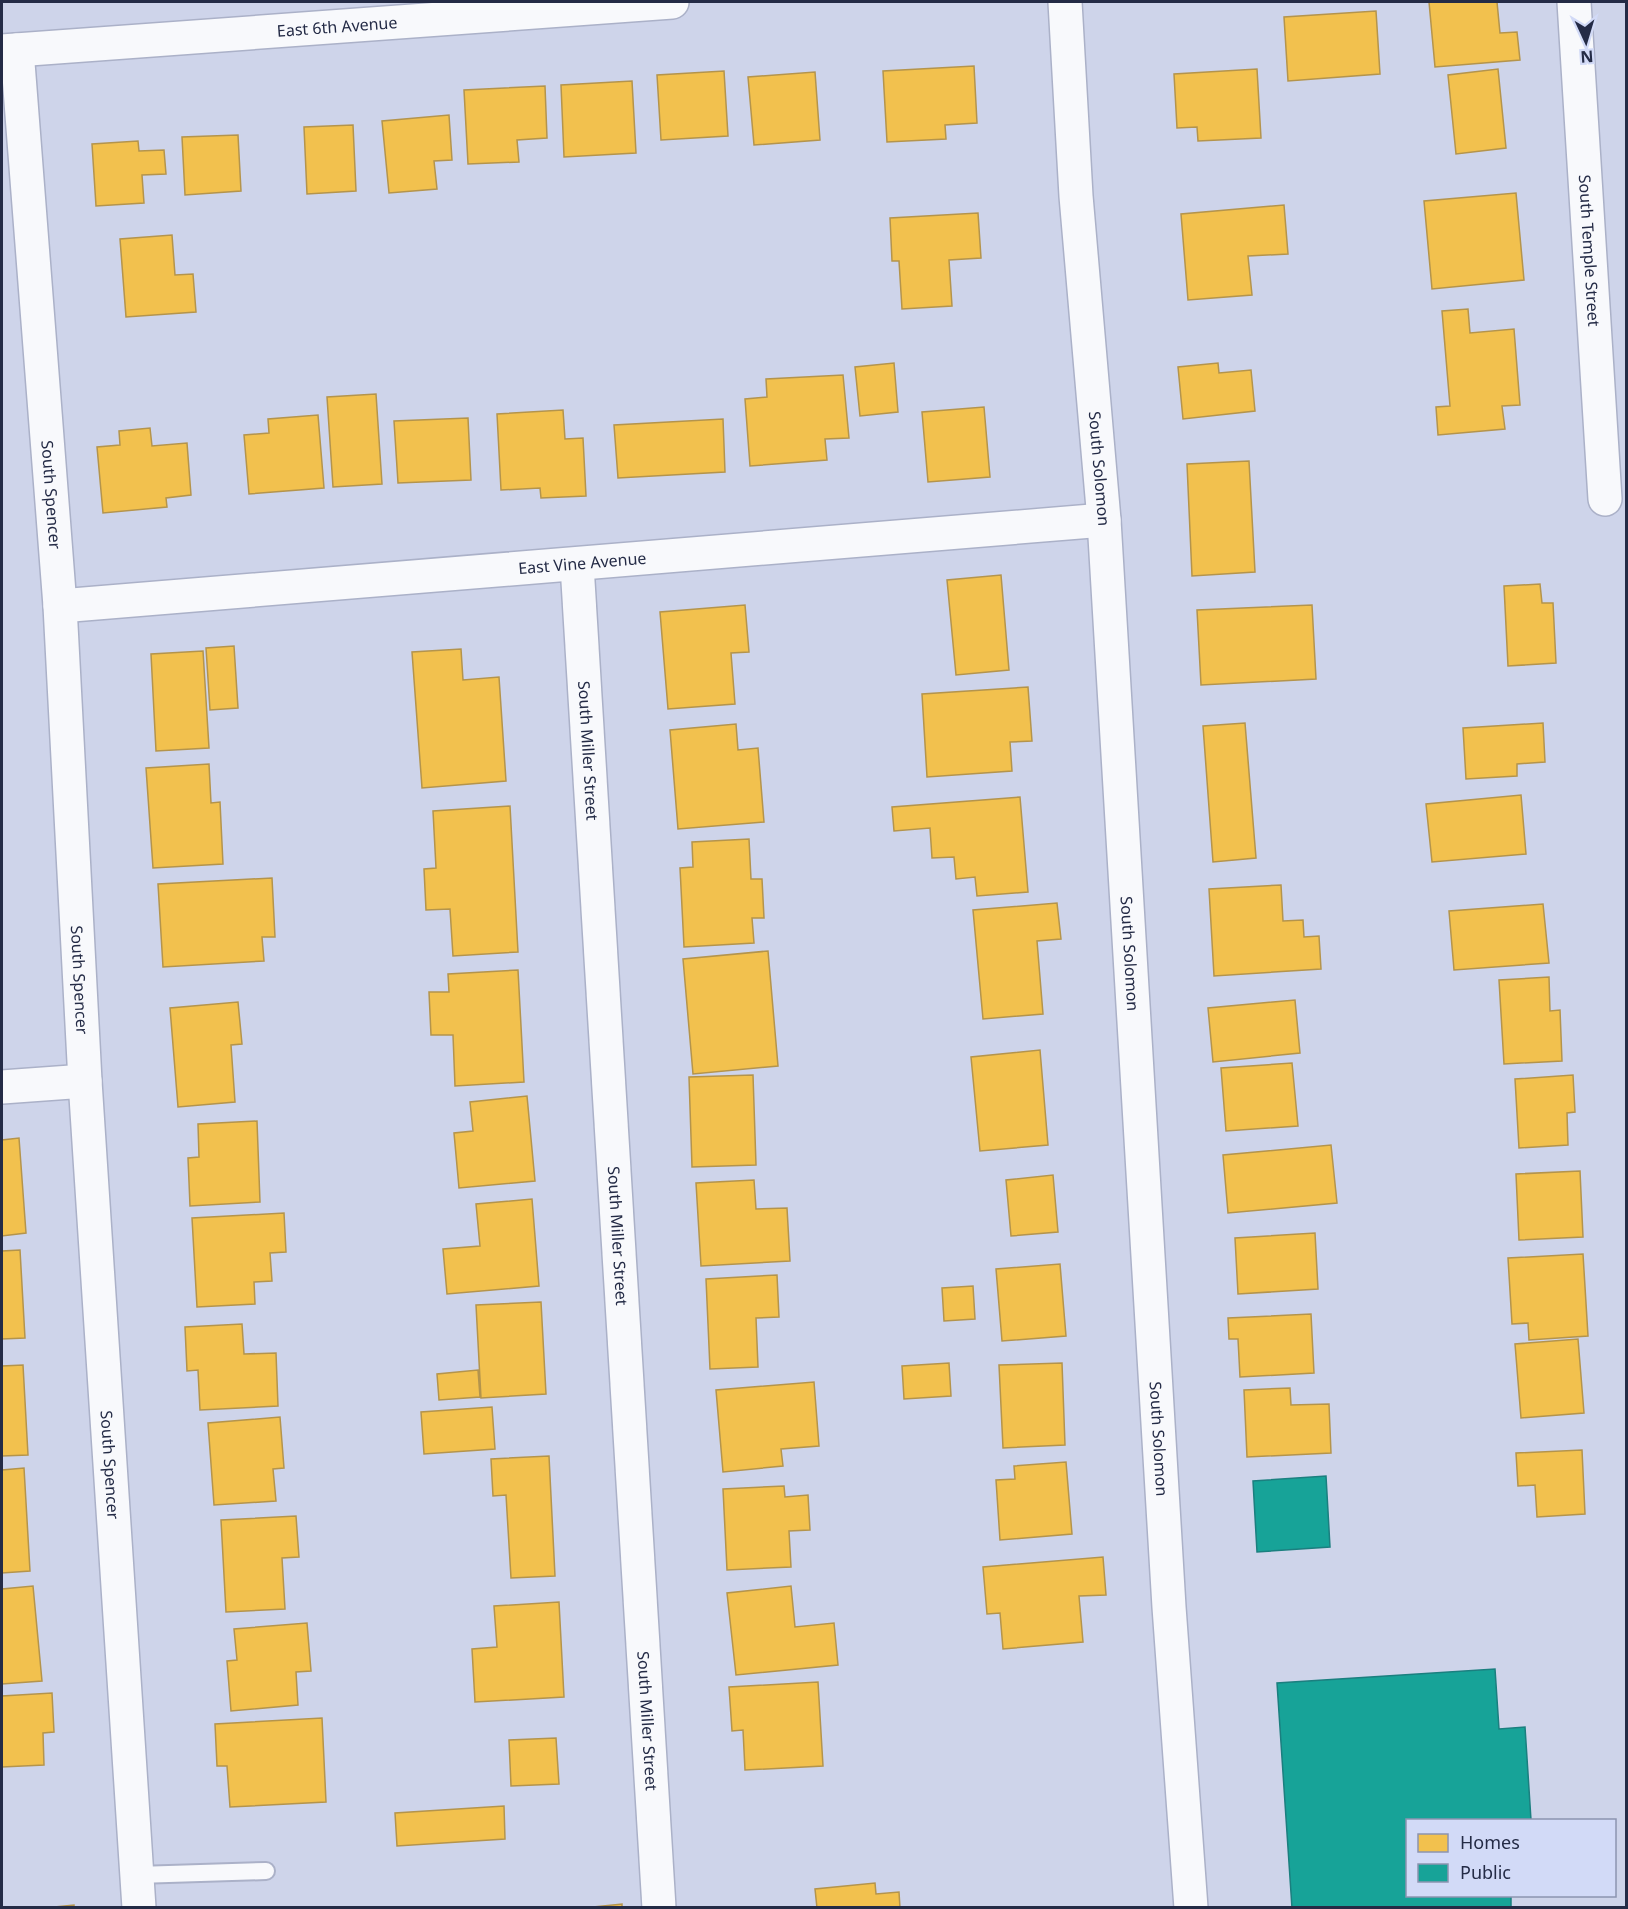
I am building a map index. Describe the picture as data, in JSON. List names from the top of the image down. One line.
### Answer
{"streets":{"street":["East 6th Avenue","South Temple Street","South Solomon","South Spencer","East Vine Avenue","South Miller Street"]},"crossings":[["East 6th Avenue","South Spencer"],["South Solomon","East Vine Avenue"],["South Spencer","East Vine Avenue"],["East Vine Avenue","South Miller Street"]],"legend":["Homes","Public"],"north":"bottom"}
